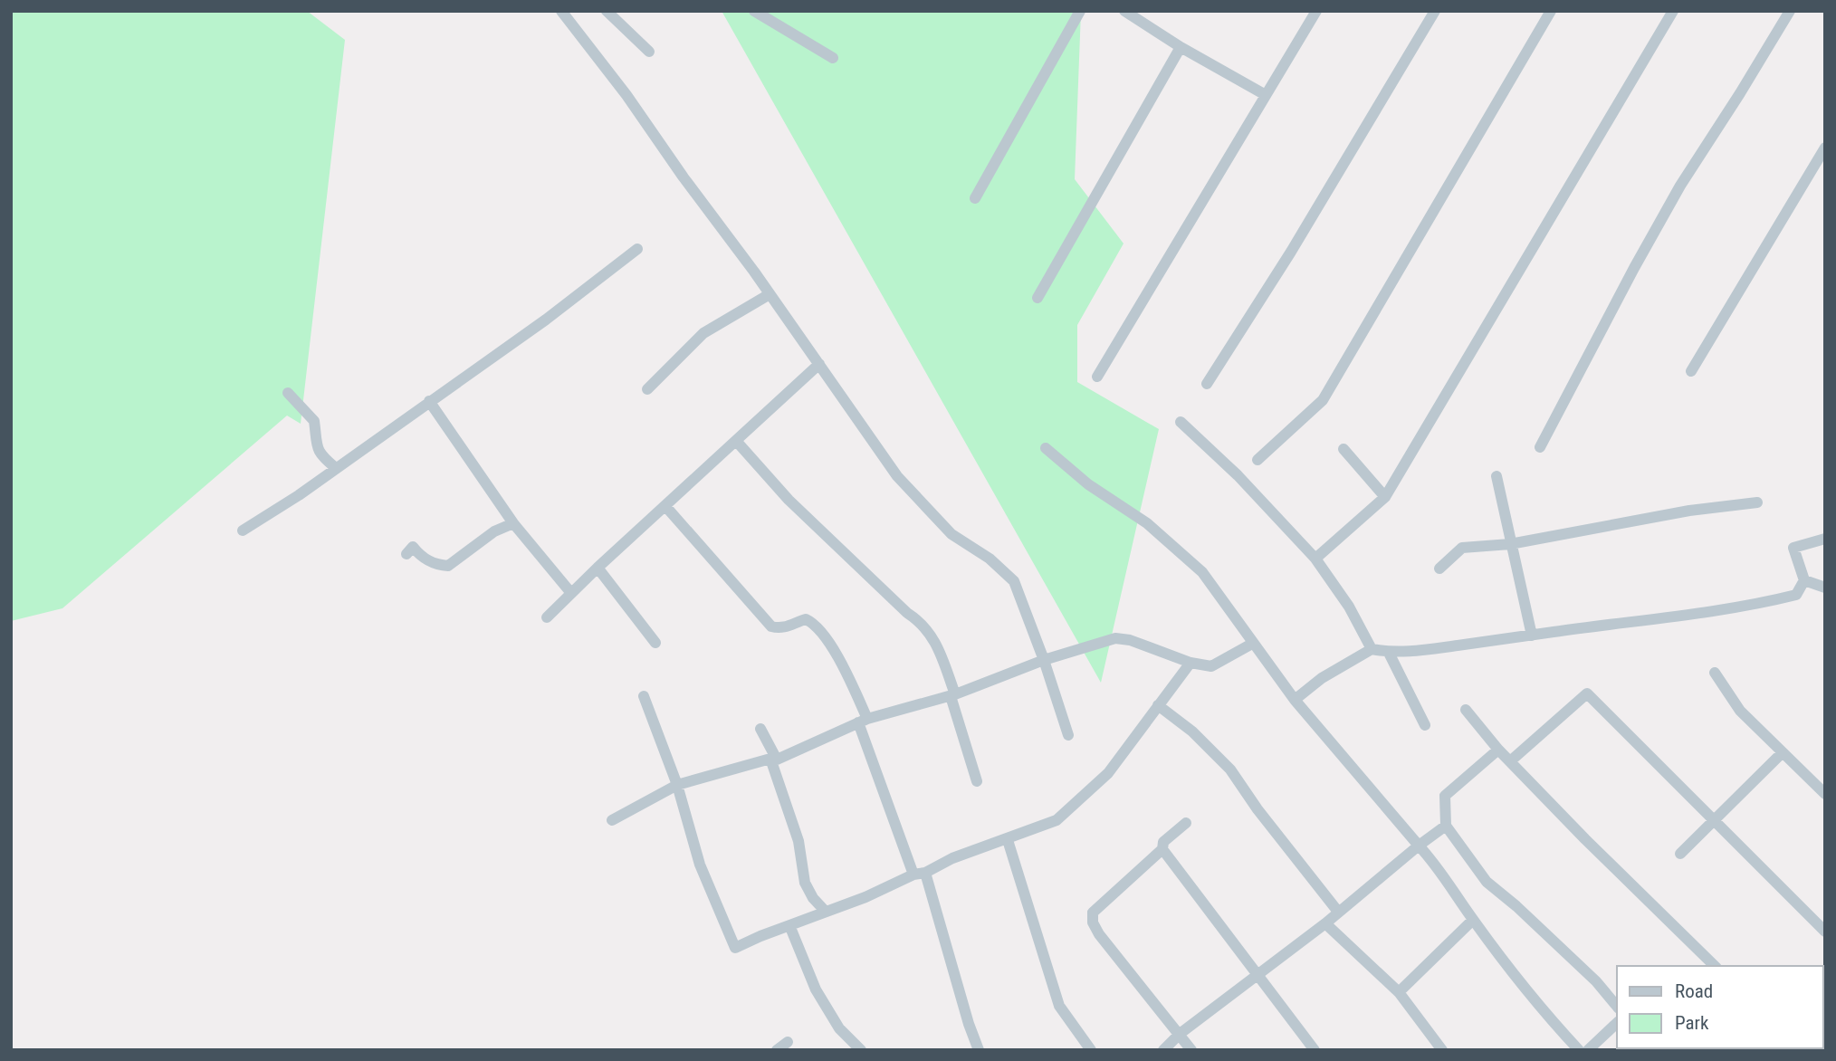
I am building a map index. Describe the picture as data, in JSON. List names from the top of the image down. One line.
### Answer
{"legend":["Road","Park"]}
